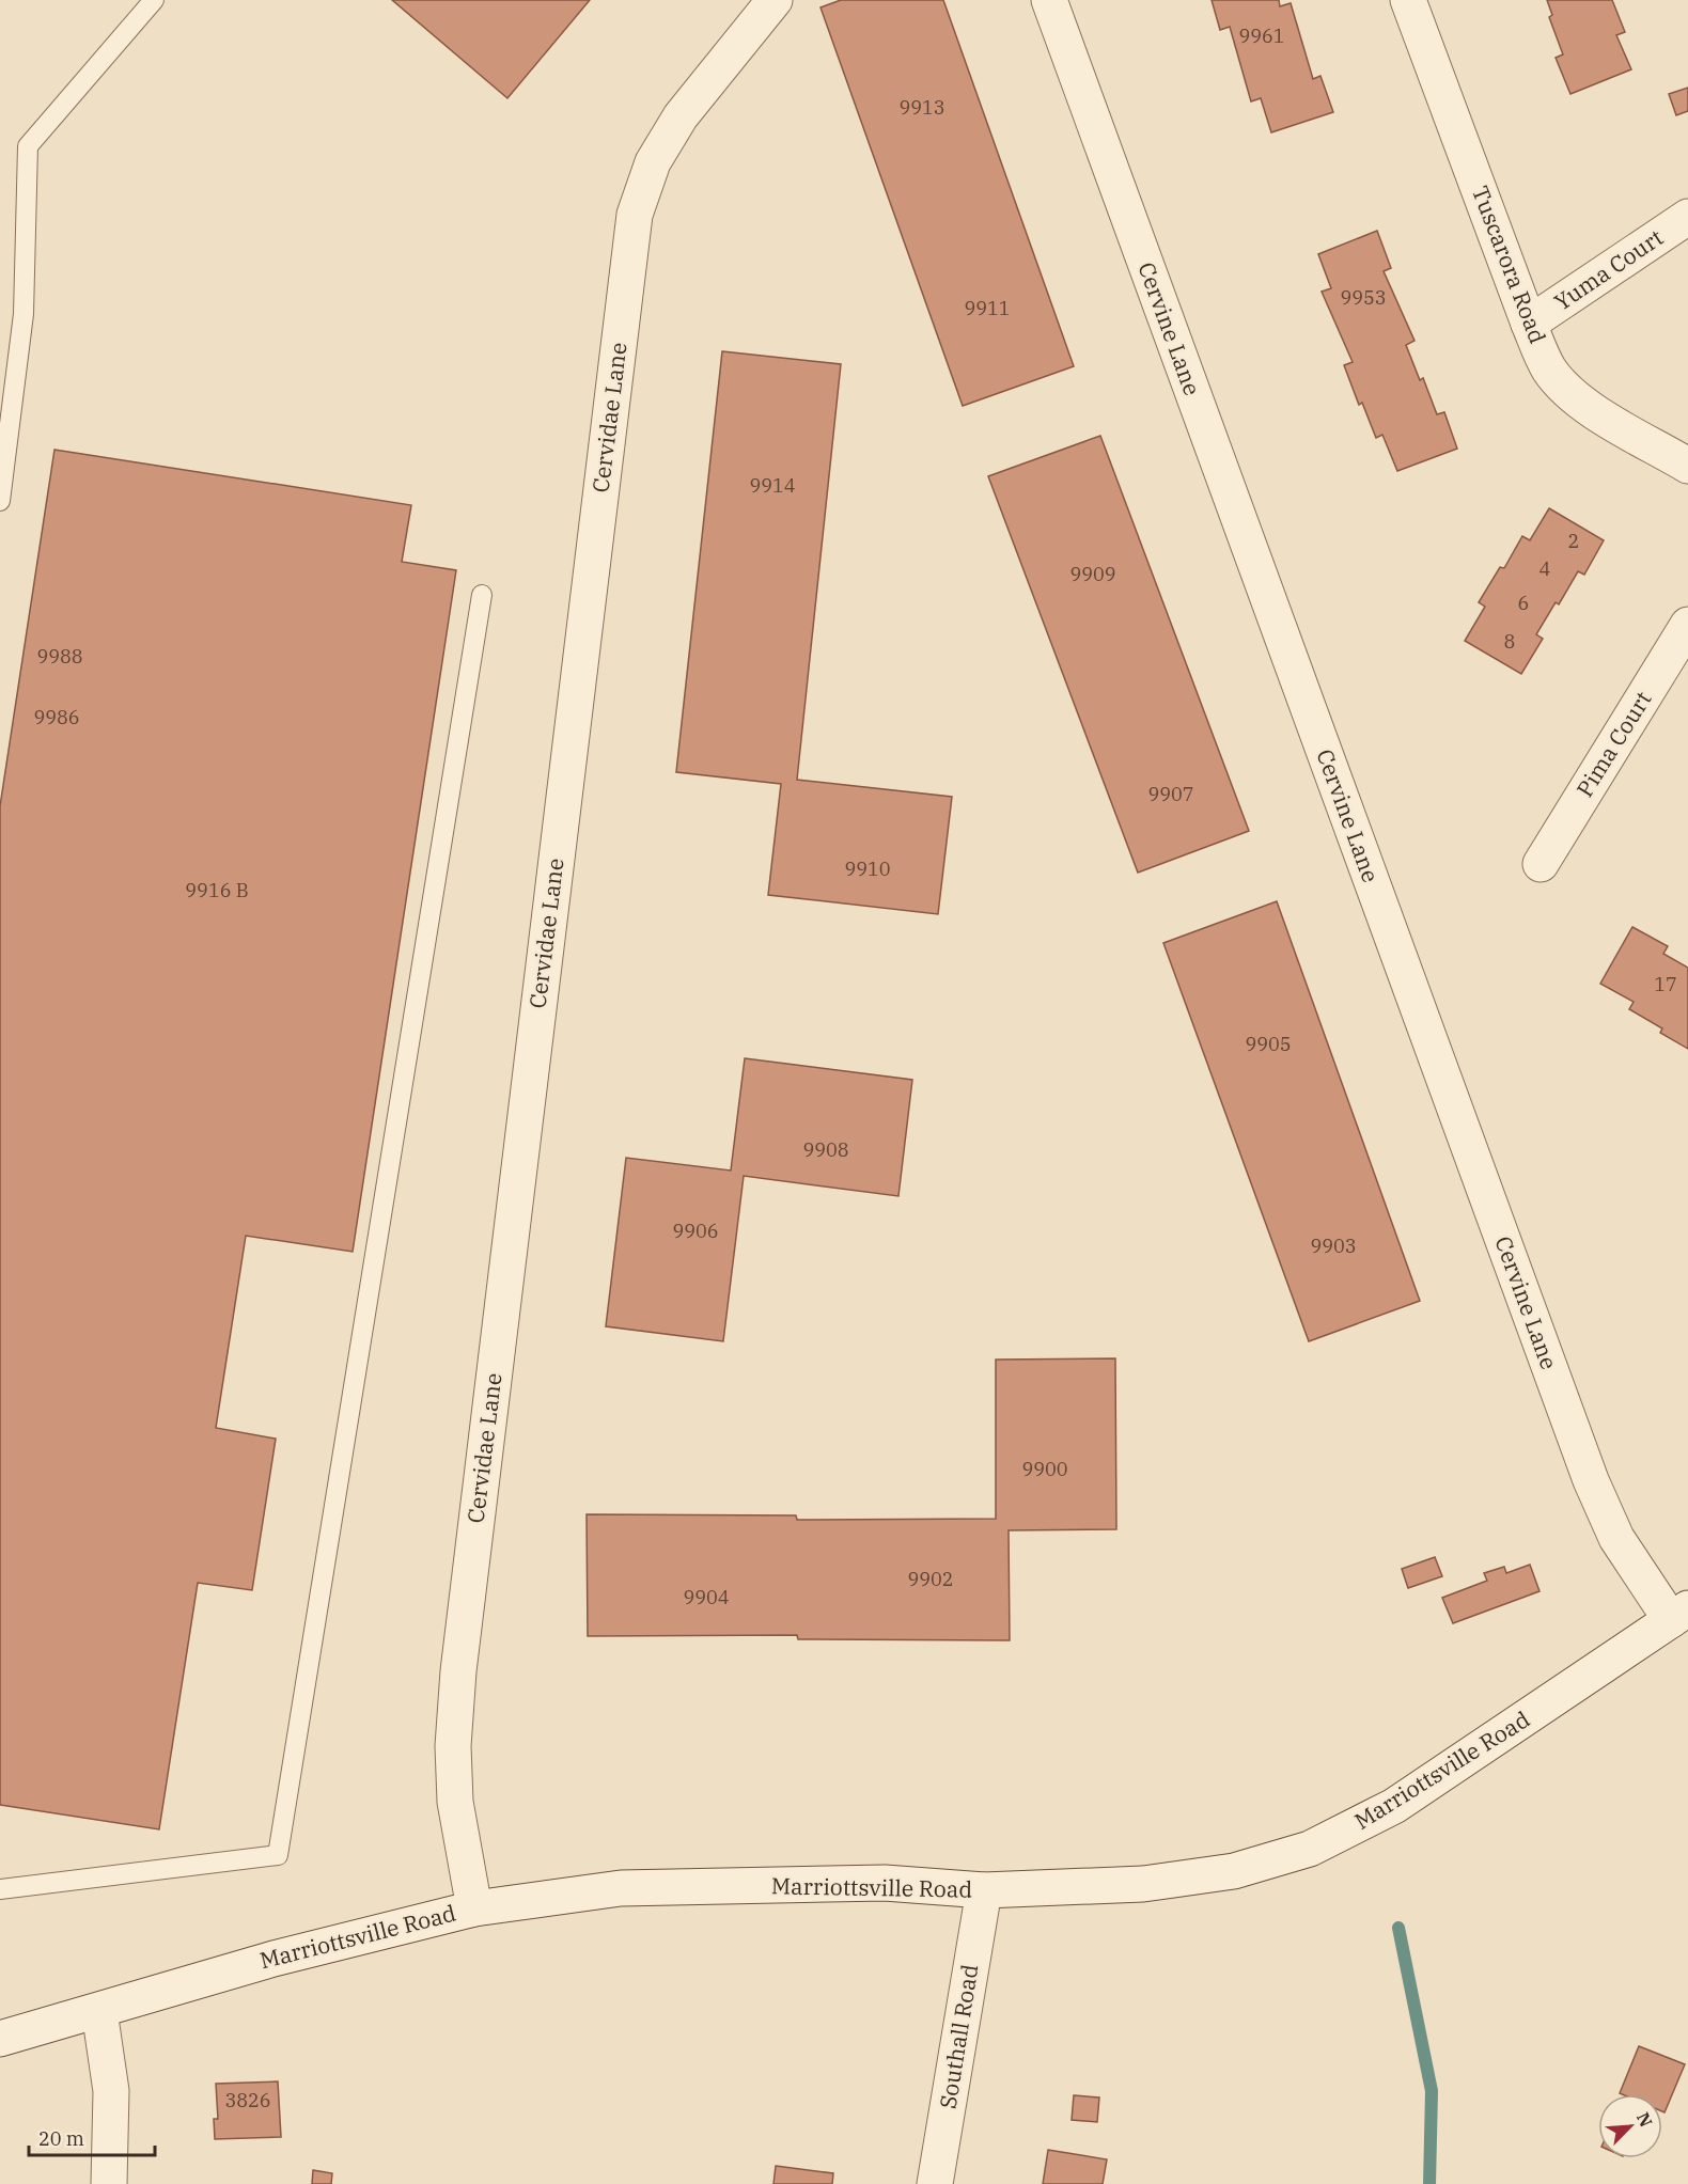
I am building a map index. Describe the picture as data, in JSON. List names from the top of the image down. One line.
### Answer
{"streets":{"street":["Tuscarora Road","Yuma Court","Cervine Lane","Cervidae Lane","Pima Court","Marriottsville Road","Southall Road"]},"crossings":[["Tuscarora Road","Yuma Court"],["Cervine Lane","Marriottsville Road"],["Cervidae Lane","Marriottsville Road"],["Marriottsville Road","Southall Road"]],"house_numbers":["9961","9913","9953","9911","9914","2","4","9909","6","8","9988","9986","9907","9910","9916 B","17","9905","9908","9906","9903","9900","9902","9904","3826"],"scale_bar":"20 m","north":"top right"}
